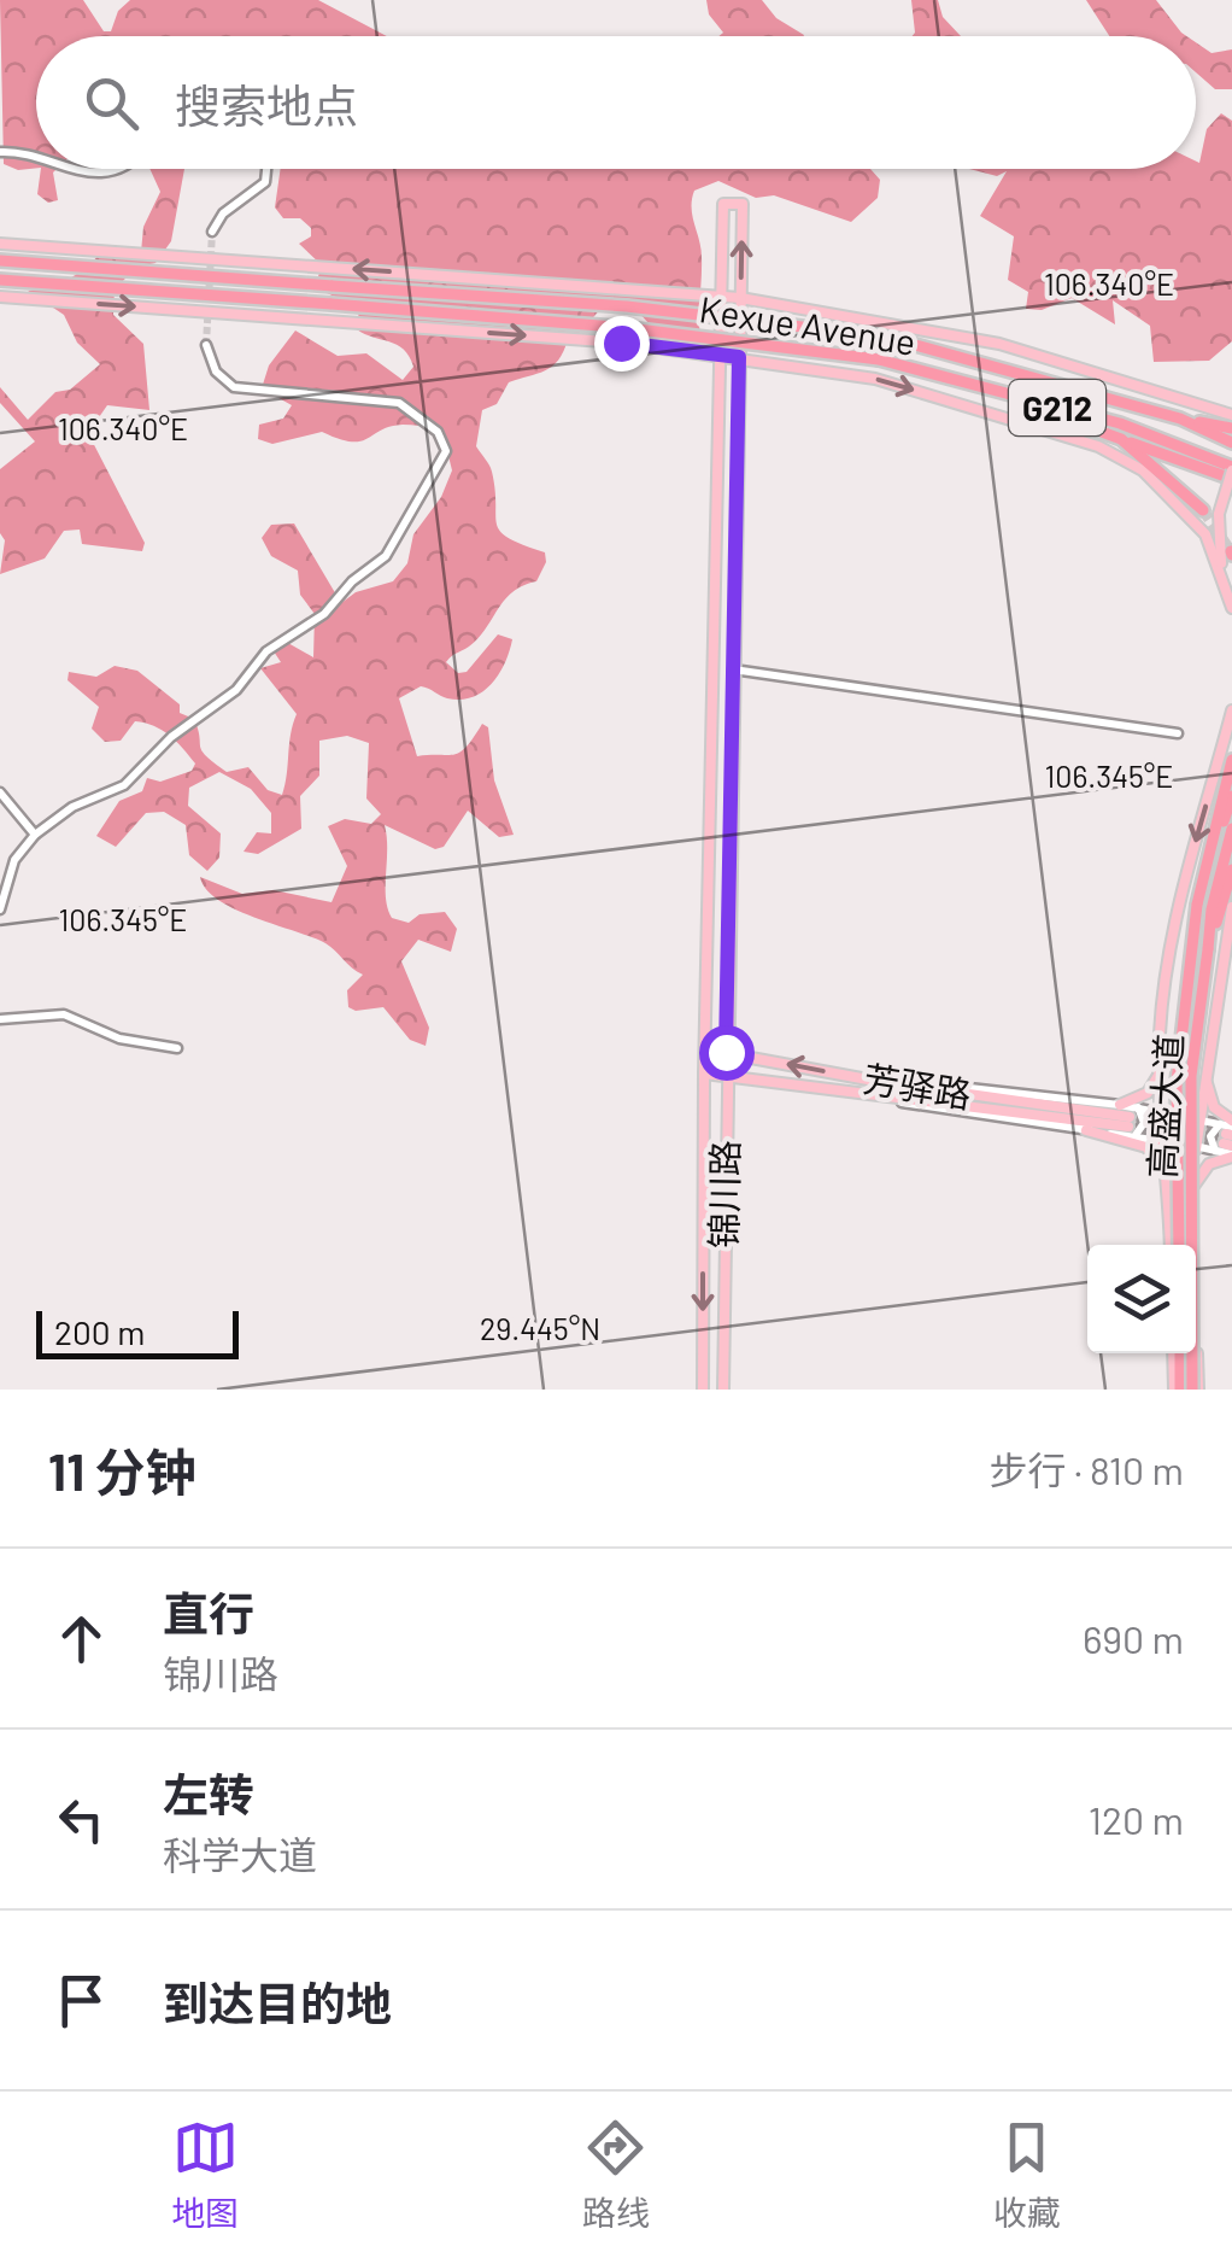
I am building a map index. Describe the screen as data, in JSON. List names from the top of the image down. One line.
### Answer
{"streets":{"highway":["Kexue Avenue","G212","高盛大道"],"main road":["芳驿路","锦川路"]},"crossings":[["芳驿路","锦川路"]],"scale_bar":"200 m","page":{"search":"搜索地点","scale":"200 m","heading":["11 分钟","步行 · 810 m"],"list":[["直行","锦川路","690 m"],["左转","科学大道","120 m"],"到达目的地"],"nav":["地图","路线","收藏"]},"coordinates":["106.340°E","106.345°E","29.445°N"]}
